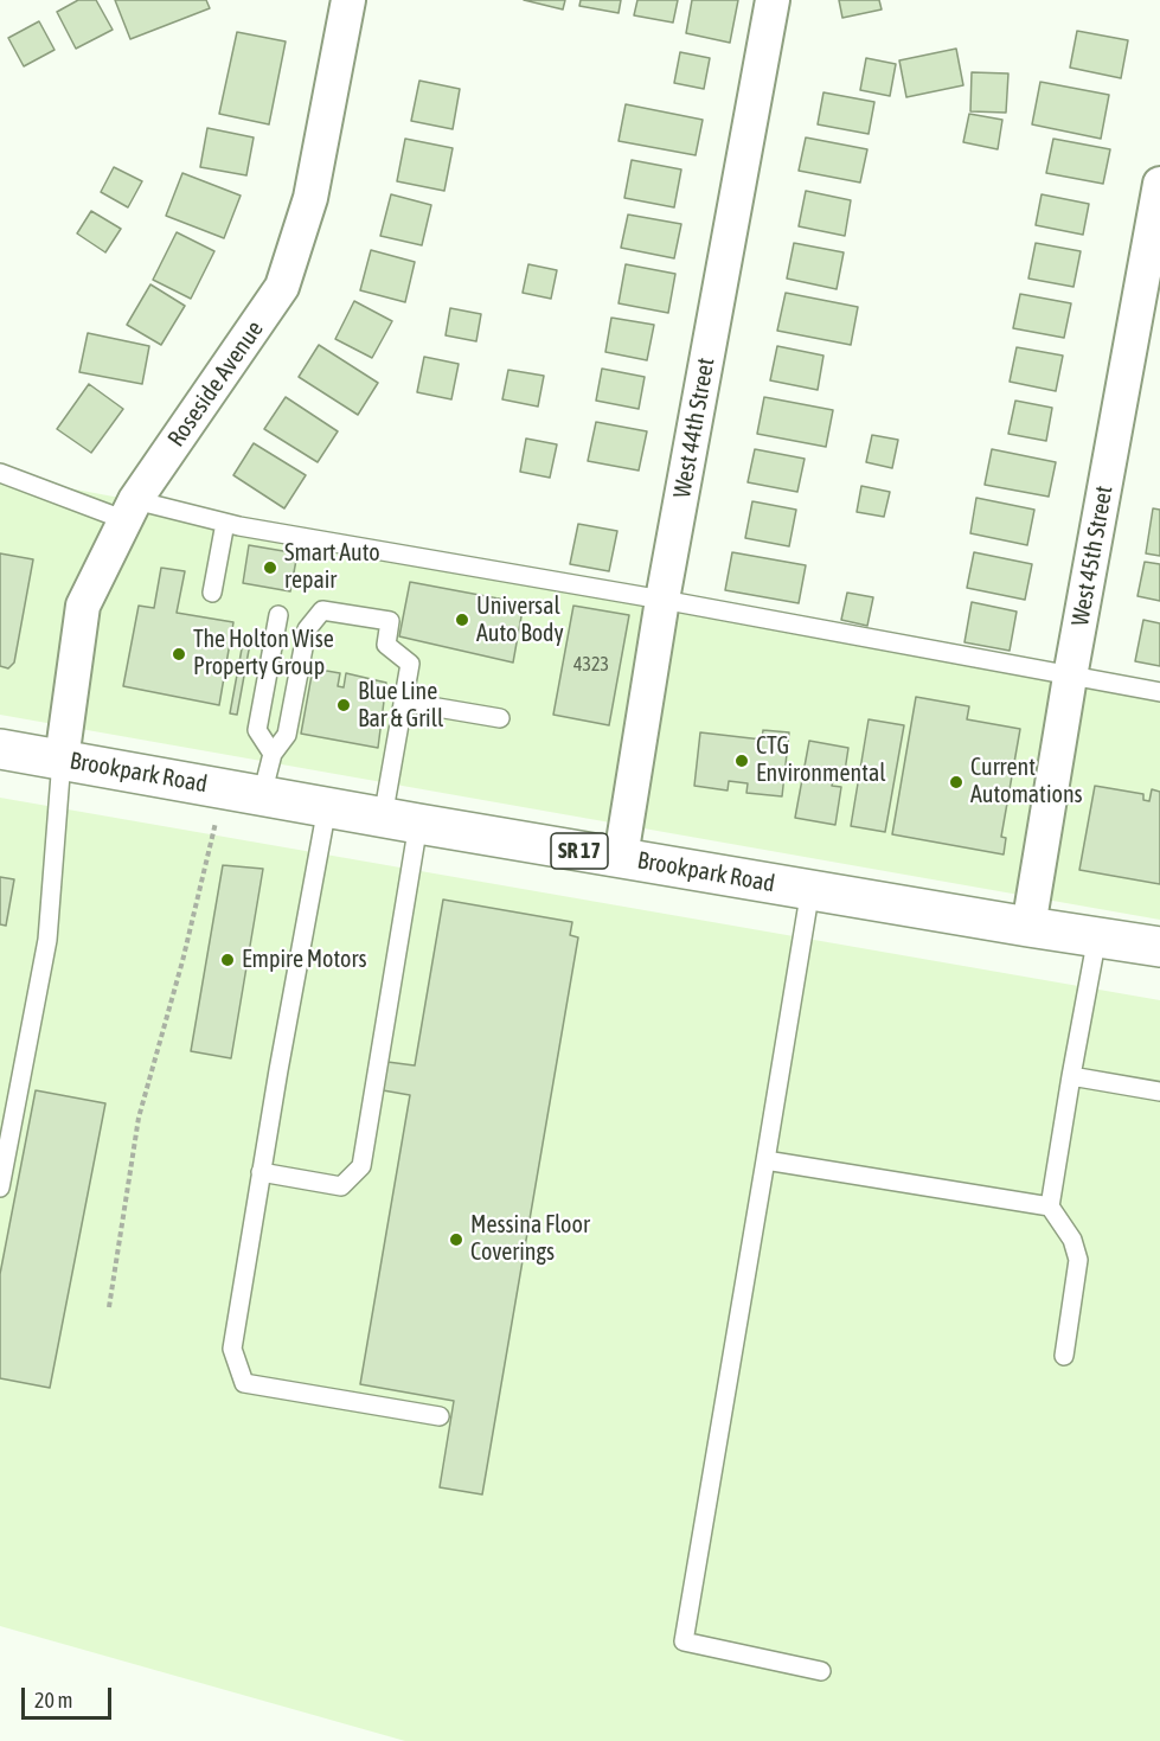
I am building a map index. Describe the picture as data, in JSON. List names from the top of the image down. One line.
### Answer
{"streets":{"main road":["Brookpark Road","SR 17"],"street":["Roseside Avenue","West 44th Street","West 45th Street"]},"crossings":[["Roseside Avenue","Brookpark Road"],["West 44th Street","Brookpark Road"],["West 45th Street","Brookpark Road"]],"places":["Smart Auto repair","Universal Auto Body","The Holton Wise Property Group","Blue Line Bar & Grill","CTG Environmental","Current Automations","Empire Motors","Messina Floor Coverings"],"house_numbers":["4323"],"scale_bar":"20 m"}
